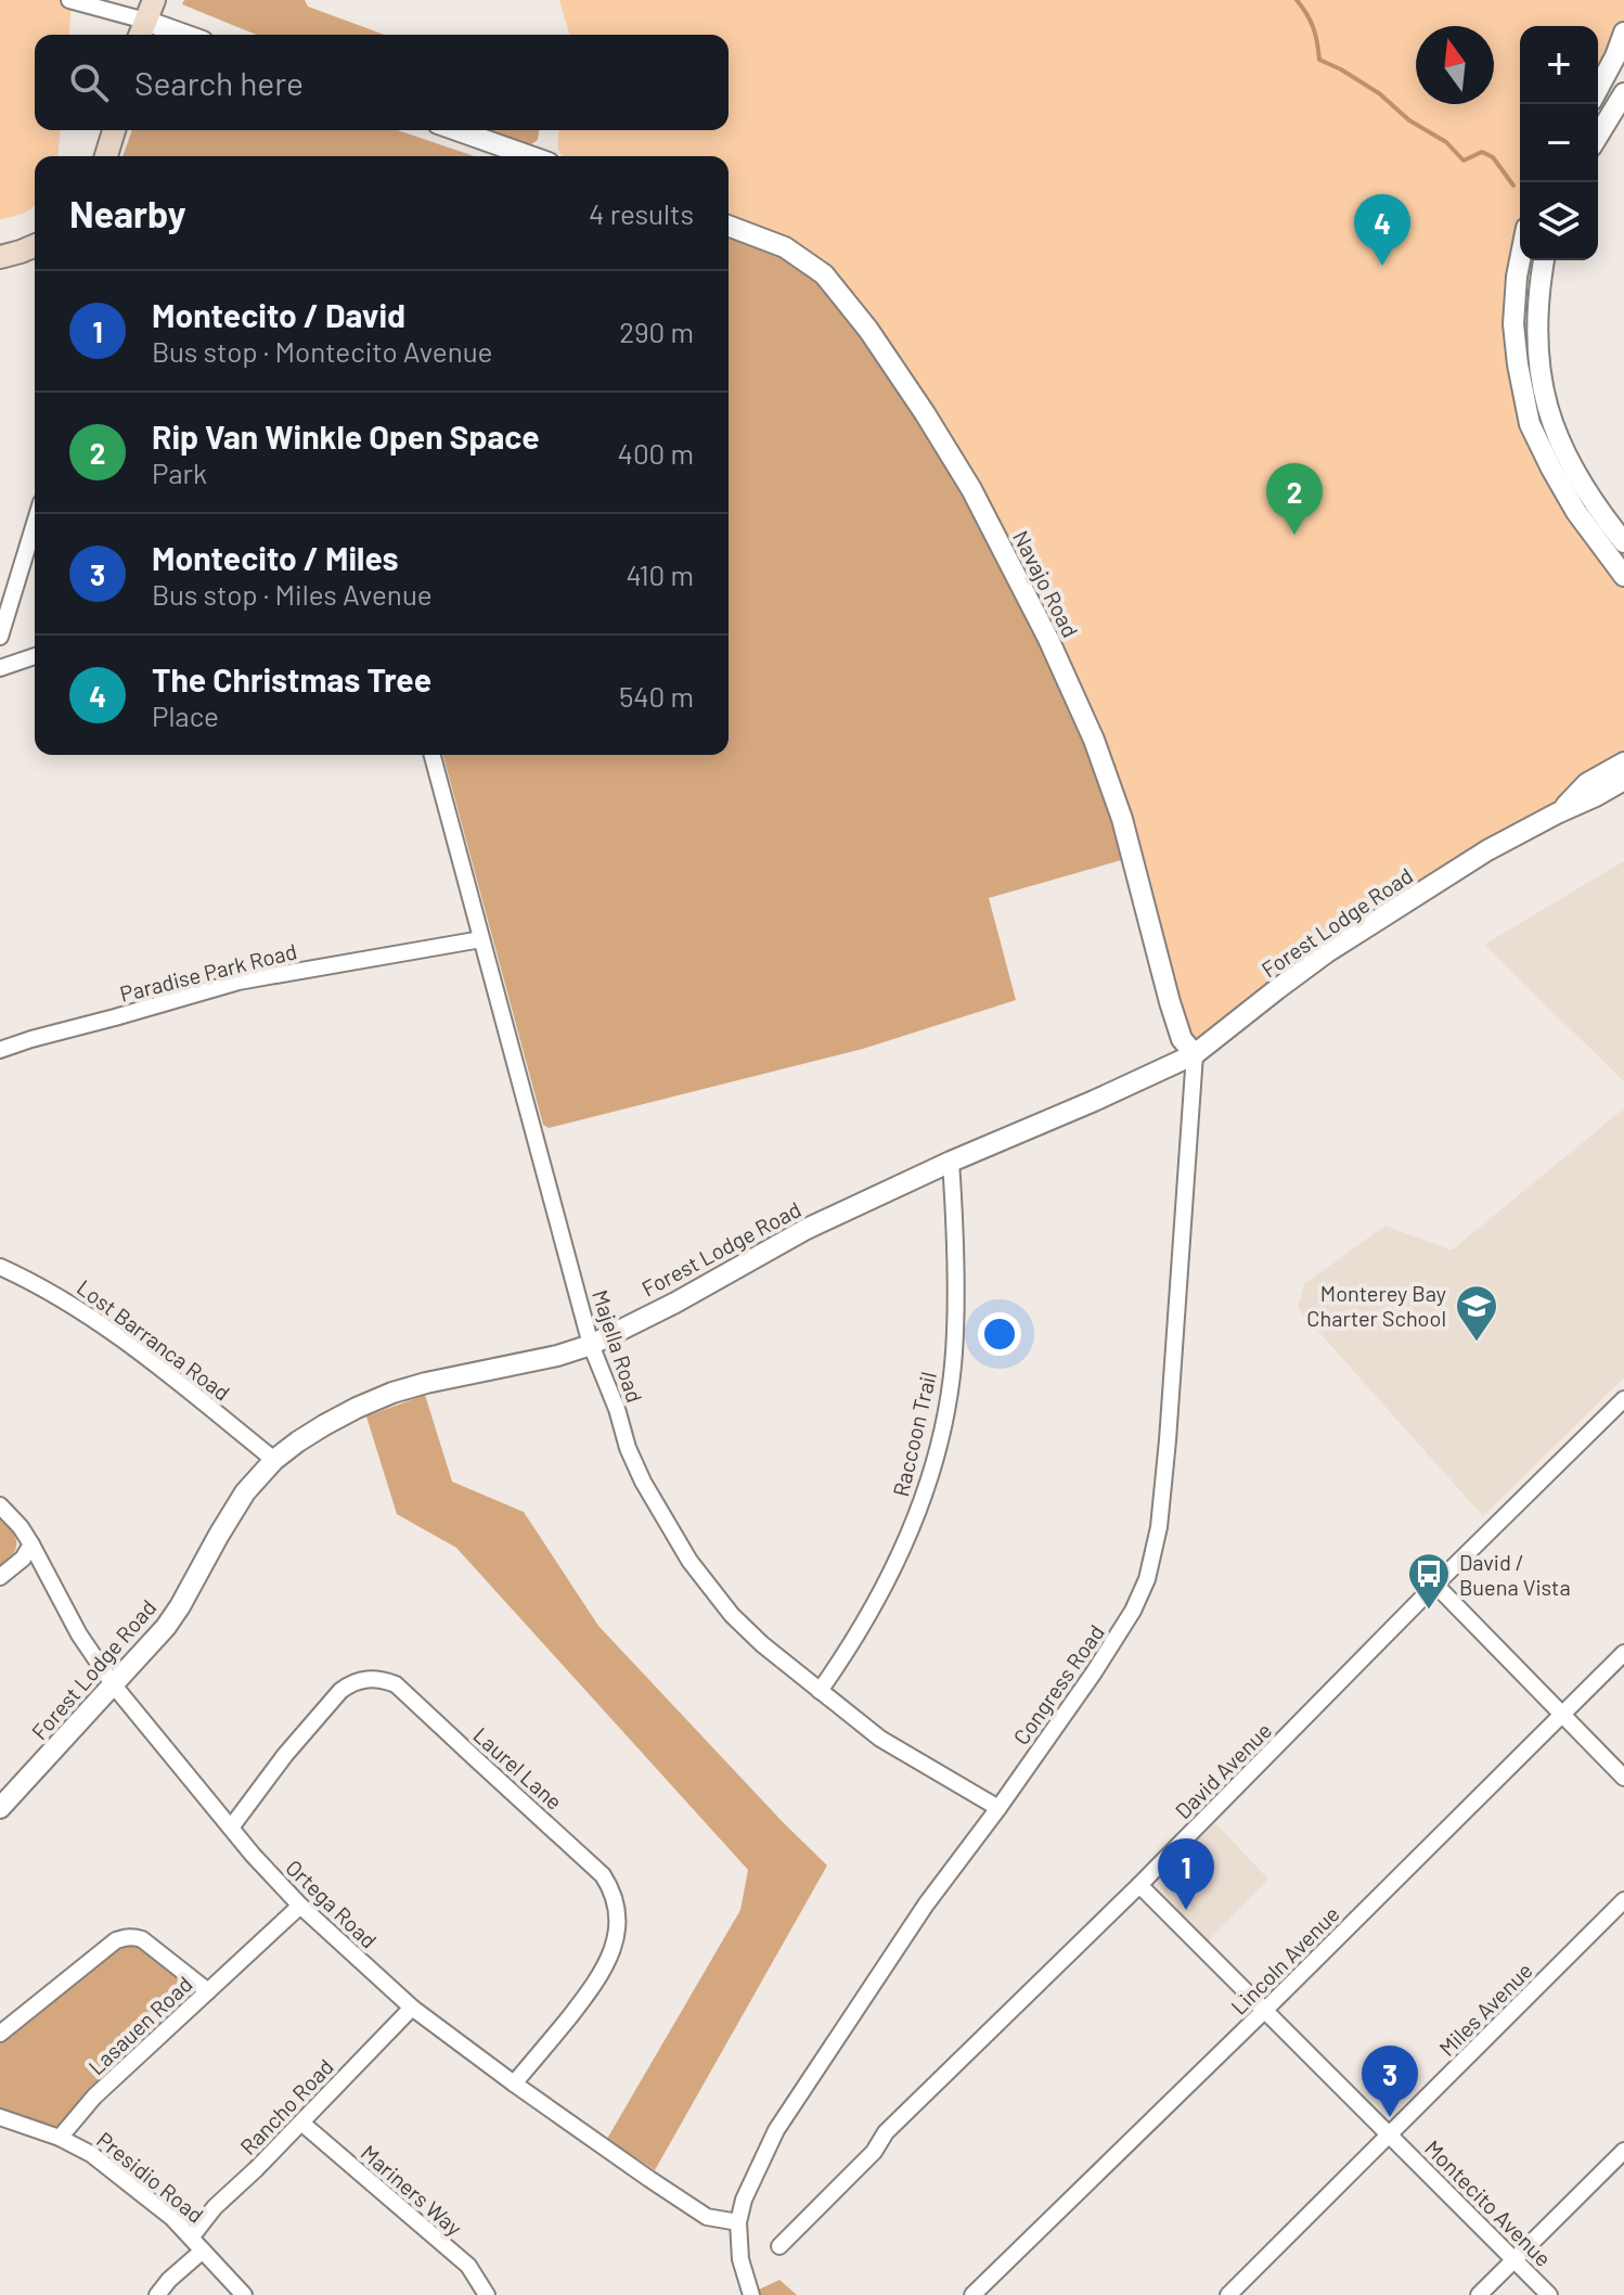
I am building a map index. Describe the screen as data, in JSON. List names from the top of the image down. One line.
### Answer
{"streets":{"street":["Navajo Road","Forest Lodge Road","Paradise Park Road","Lost Barranca Road","Majella Road","Raccoon Trail","Congress Road","Laurel Lane","David Avenue","Ortega Road","Lincoln Avenue","Miles Avenue","Lasauen Road","Rancho Road","Presidio Road","Mariners Way","Montecito Avenue"]},"crossings":[["Navajo Road","Forest Lodge Road"],["Navajo Road","Congress Road"],["Forest Lodge Road","Lost Barranca Road"],["Forest Lodge Road","Majella Road"],["Forest Lodge Road","Raccoon Trail"],["Forest Lodge Road","Congress Road"],["Forest Lodge Road","Ortega Road"],["Paradise Park Road","Majella Road"],["Majella Road","Raccoon Trail"],["Majella Road","Congress Road"],["Congress Road","Ortega Road"],["Laurel Lane","Ortega Road"],["David Avenue","Montecito Avenue"],["Ortega Road","Lasauen Road"],["Ortega Road","Rancho Road"],["Lincoln Avenue","Montecito Avenue"],["Miles Avenue","Montecito Avenue"],["Lasauen Road","Presidio Road"],["Rancho Road","Presidio Road"],["Rancho Road","Mariners Way"]],"places":{"school or university":["Monterey Bay Charter School"],"bus stop":["David / Buena Vista"]},"north":"top","page":{"map_buttons":["+","−"],"search":"Search here","heading":["Nearby","4 results"],"pins":["4","2","1","3"],"list":[{"mark":"1","name":"Montecito / David","note":"Bus stop · Montecito Avenue","value":"290 m"},{"mark":"2","name":"Rip Van Winkle Open Space","note":"Park","value":"400 m"},{"mark":"3","name":"Montecito / Miles","note":"Bus stop · Miles Avenue","value":"410 m"},{"mark":"4","name":"The Christmas Tree","note":"Place","value":"540 m"}]}}
